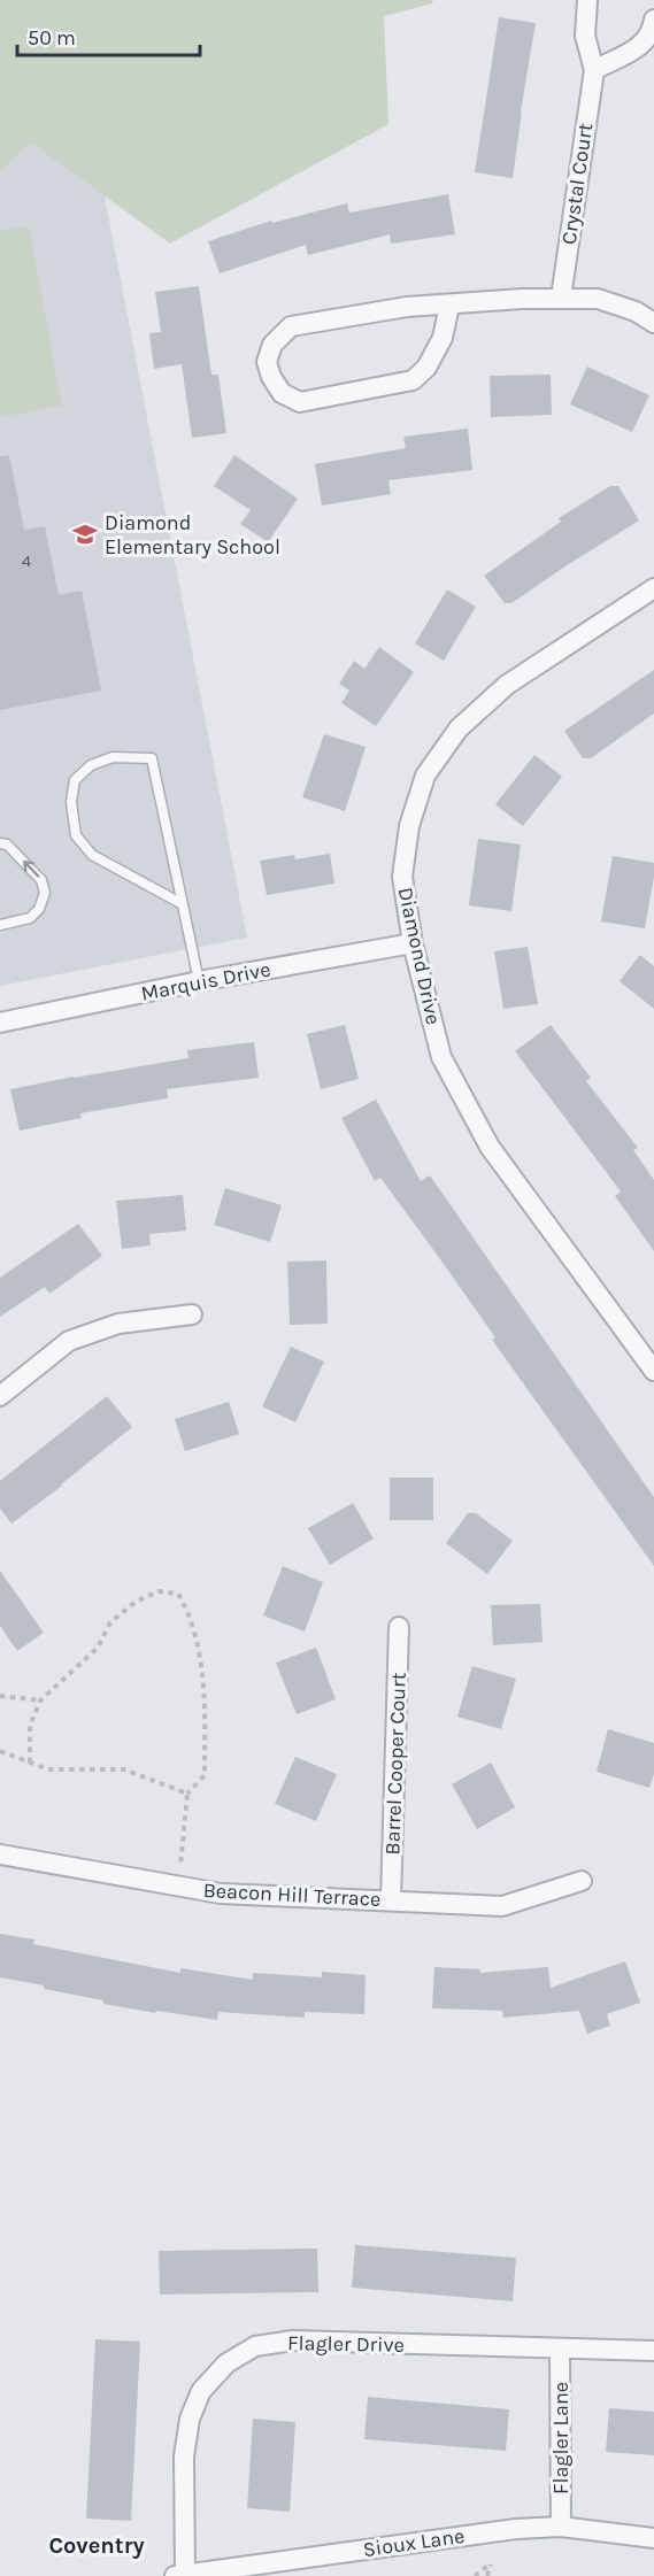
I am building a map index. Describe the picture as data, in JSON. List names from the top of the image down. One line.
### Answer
{"streets":{"street":["Crystal Court","Diamond Drive","Marquis Drive","Barrel Cooper Court","Beacon Hill Terrace","Flagler Drive","Flagler Lane","Sioux Lane"]},"crossings":[["Diamond Drive","Marquis Drive"],["Barrel Cooper Court","Beacon Hill Terrace"],["Flagler Drive","Flagler Lane"],["Flagler Drive","Sioux Lane"],["Flagler Lane","Sioux Lane"]],"districts":["Coventry"],"places":{"school or university":["Diamond Elementary School"]},"house_numbers":["4"],"scale_bar":"50 m"}
